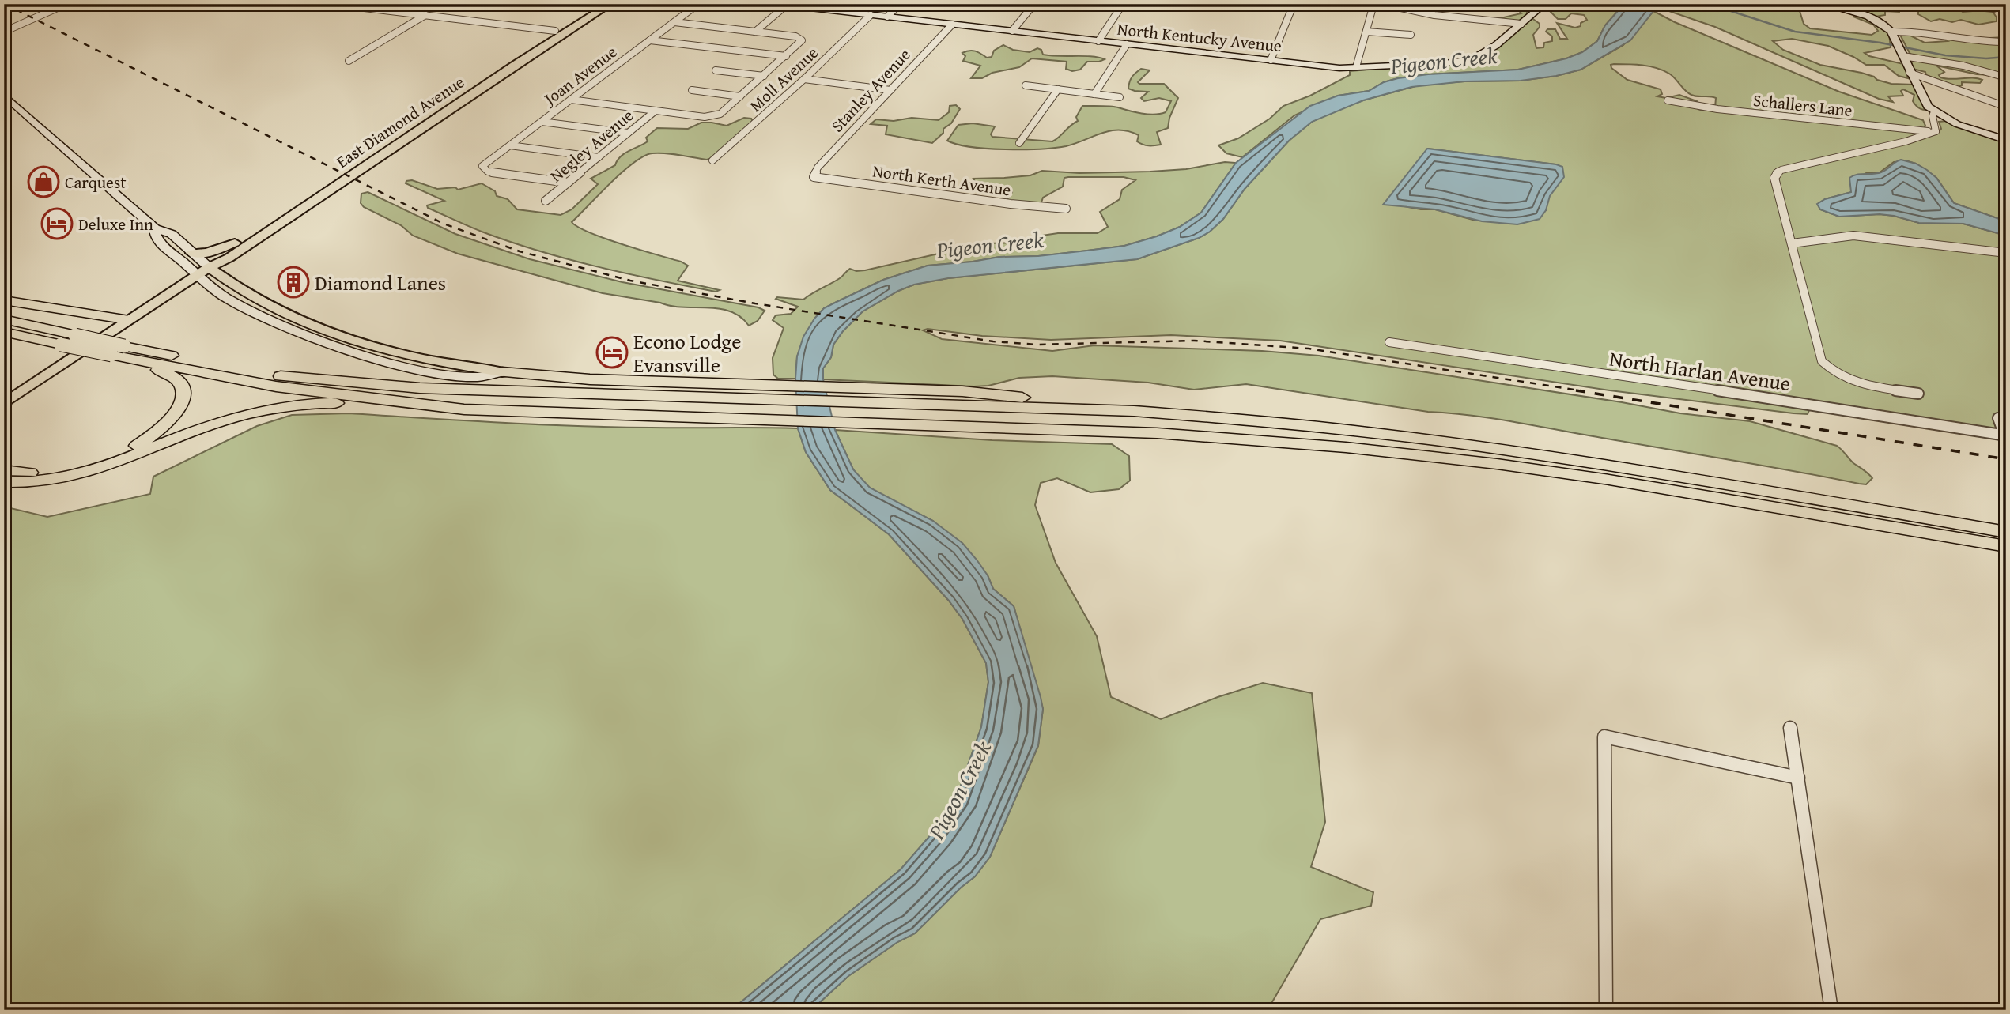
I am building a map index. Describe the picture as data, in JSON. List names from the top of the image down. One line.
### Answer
{"streets":{"main road":["East Diamond Avenue"],"street":["North Kentucky Avenue","Joan Avenue","Moll Avenue","Stanley Avenue","Schallers Lane","Negley Avenue","North Kerth Avenue","North Harlan Avenue"]},"crossings":[["North Kentucky Avenue","Moll Avenue"],["North Kentucky Avenue","Stanley Avenue"],["Stanley Avenue","North Kerth Avenue"]],"water":["Pigeon Creek"],"places":{"shop":["Carquest"],"hotel":["Deluxe Inn","Econo Lodge Evansville"],"building":["Diamond Lanes"]}}
